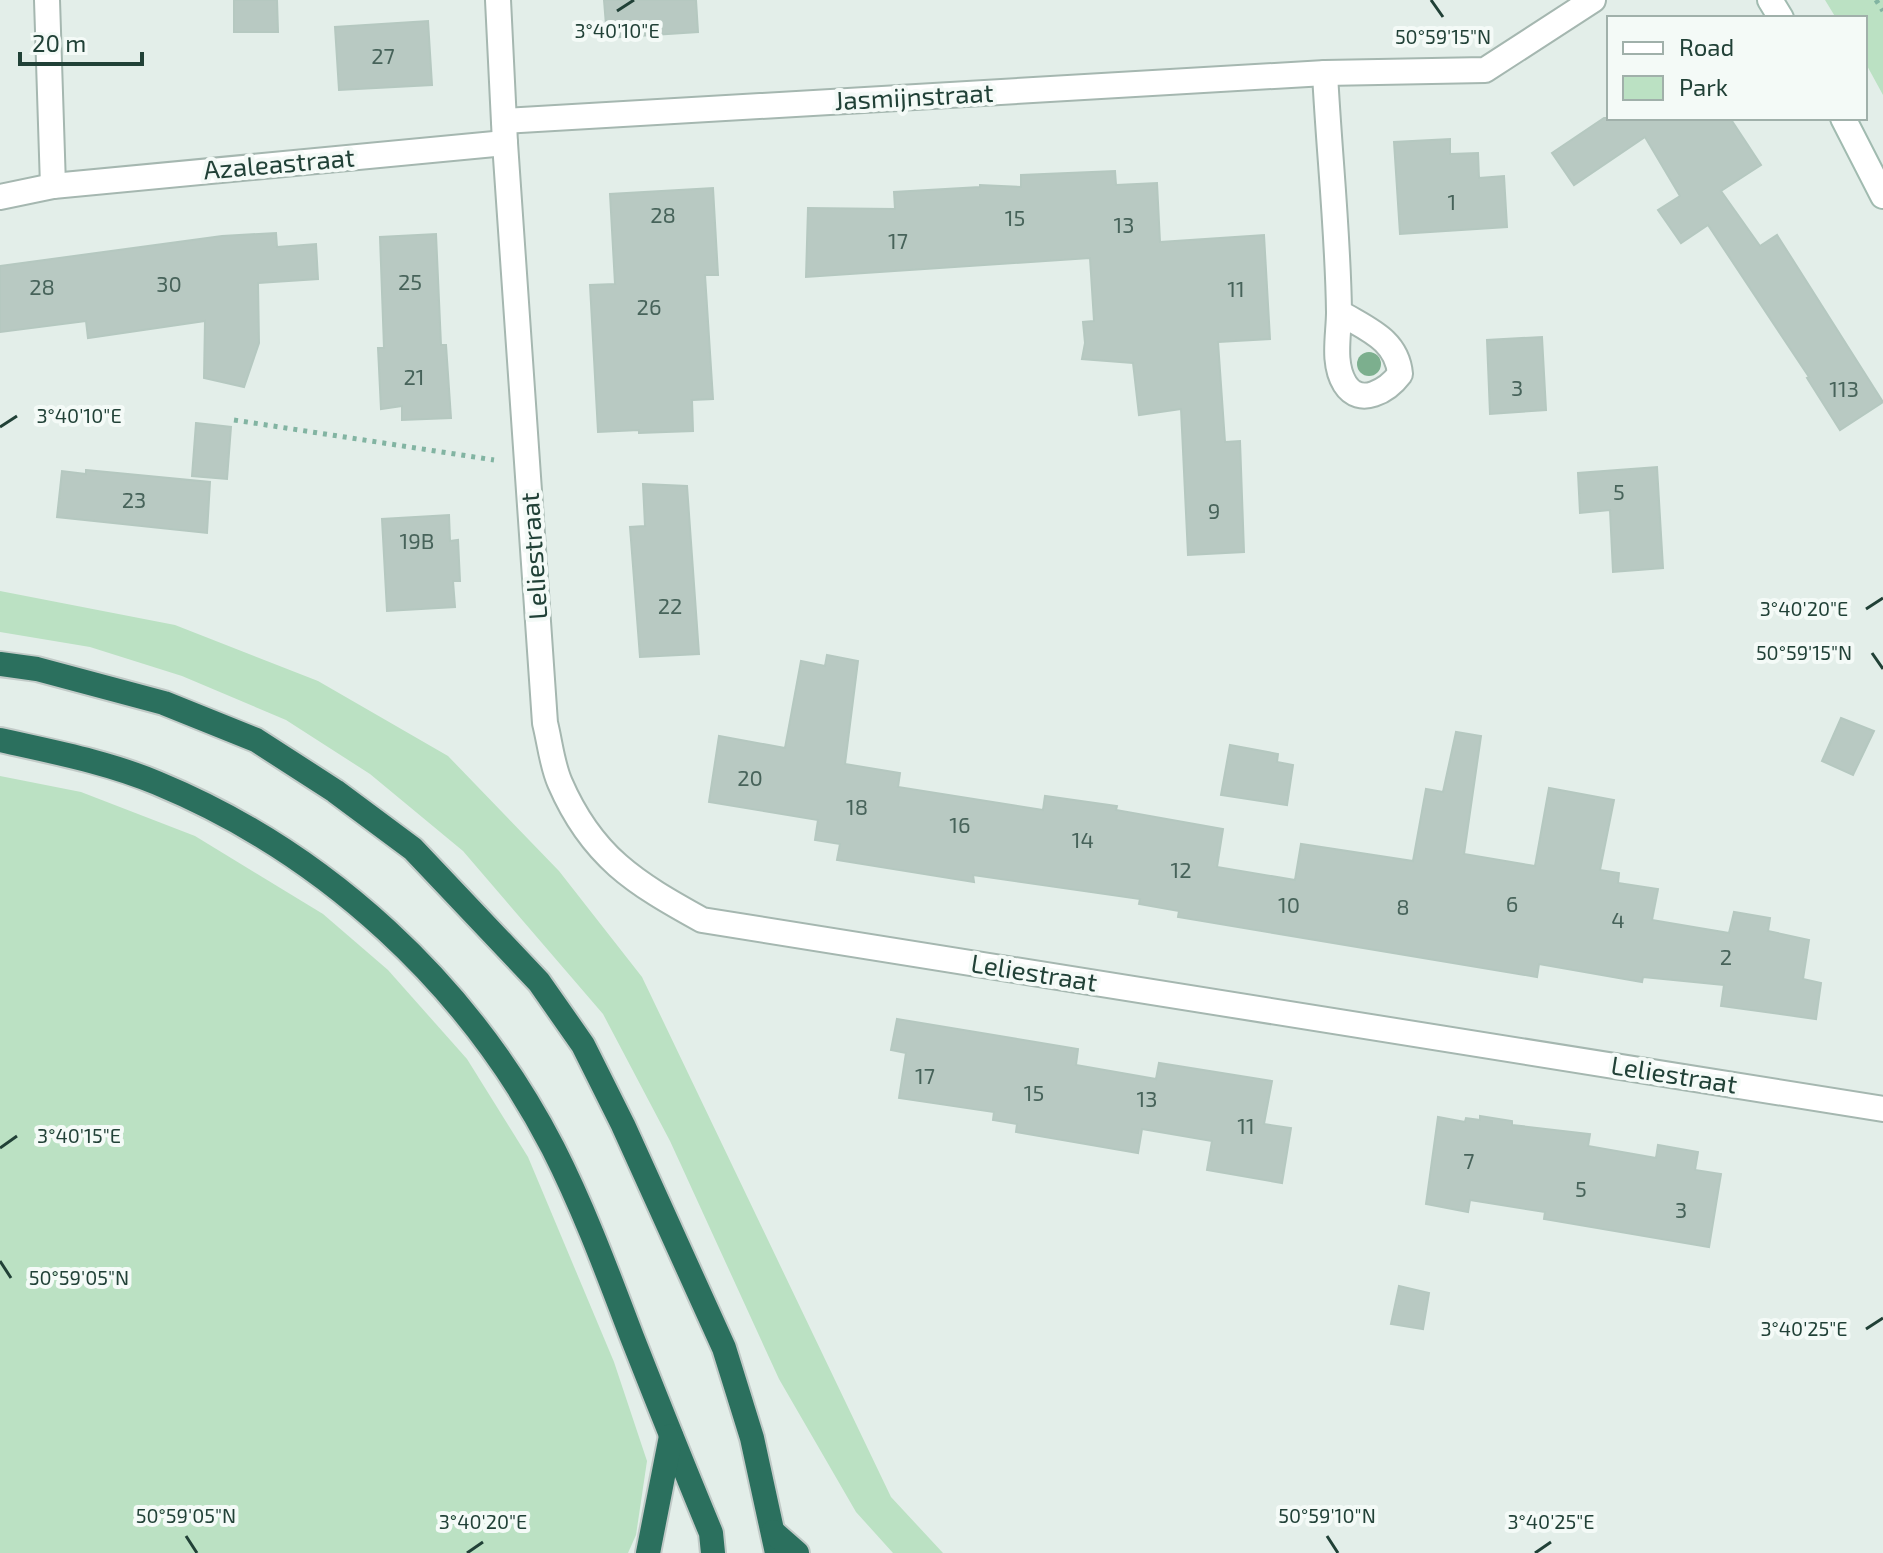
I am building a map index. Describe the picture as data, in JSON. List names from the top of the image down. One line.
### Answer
{"streets":{"street":["Jasmijnstraat","Azaleastraat","Leliestraat"]},"crossings":[["Jasmijnstraat","Azaleastraat"],["Jasmijnstraat","Leliestraat"],["Azaleastraat","Leliestraat"]],"house_numbers":["27","1","28","15","13","17","25","30","28","11","26","21","3","113","5","23","9","19B","22","20","18","16","14","12","6","10","8","4","2","17","15","13","11","7","5","3"],"legend":["Road","Park"],"scale_bar":"20 m","coordinates":["3°40'10\"E","50°59'15\"N","3°40'20\"E","3°40'15\"E","50°59'05\"N","3°40'25\"E","50°59'10\"N"]}
